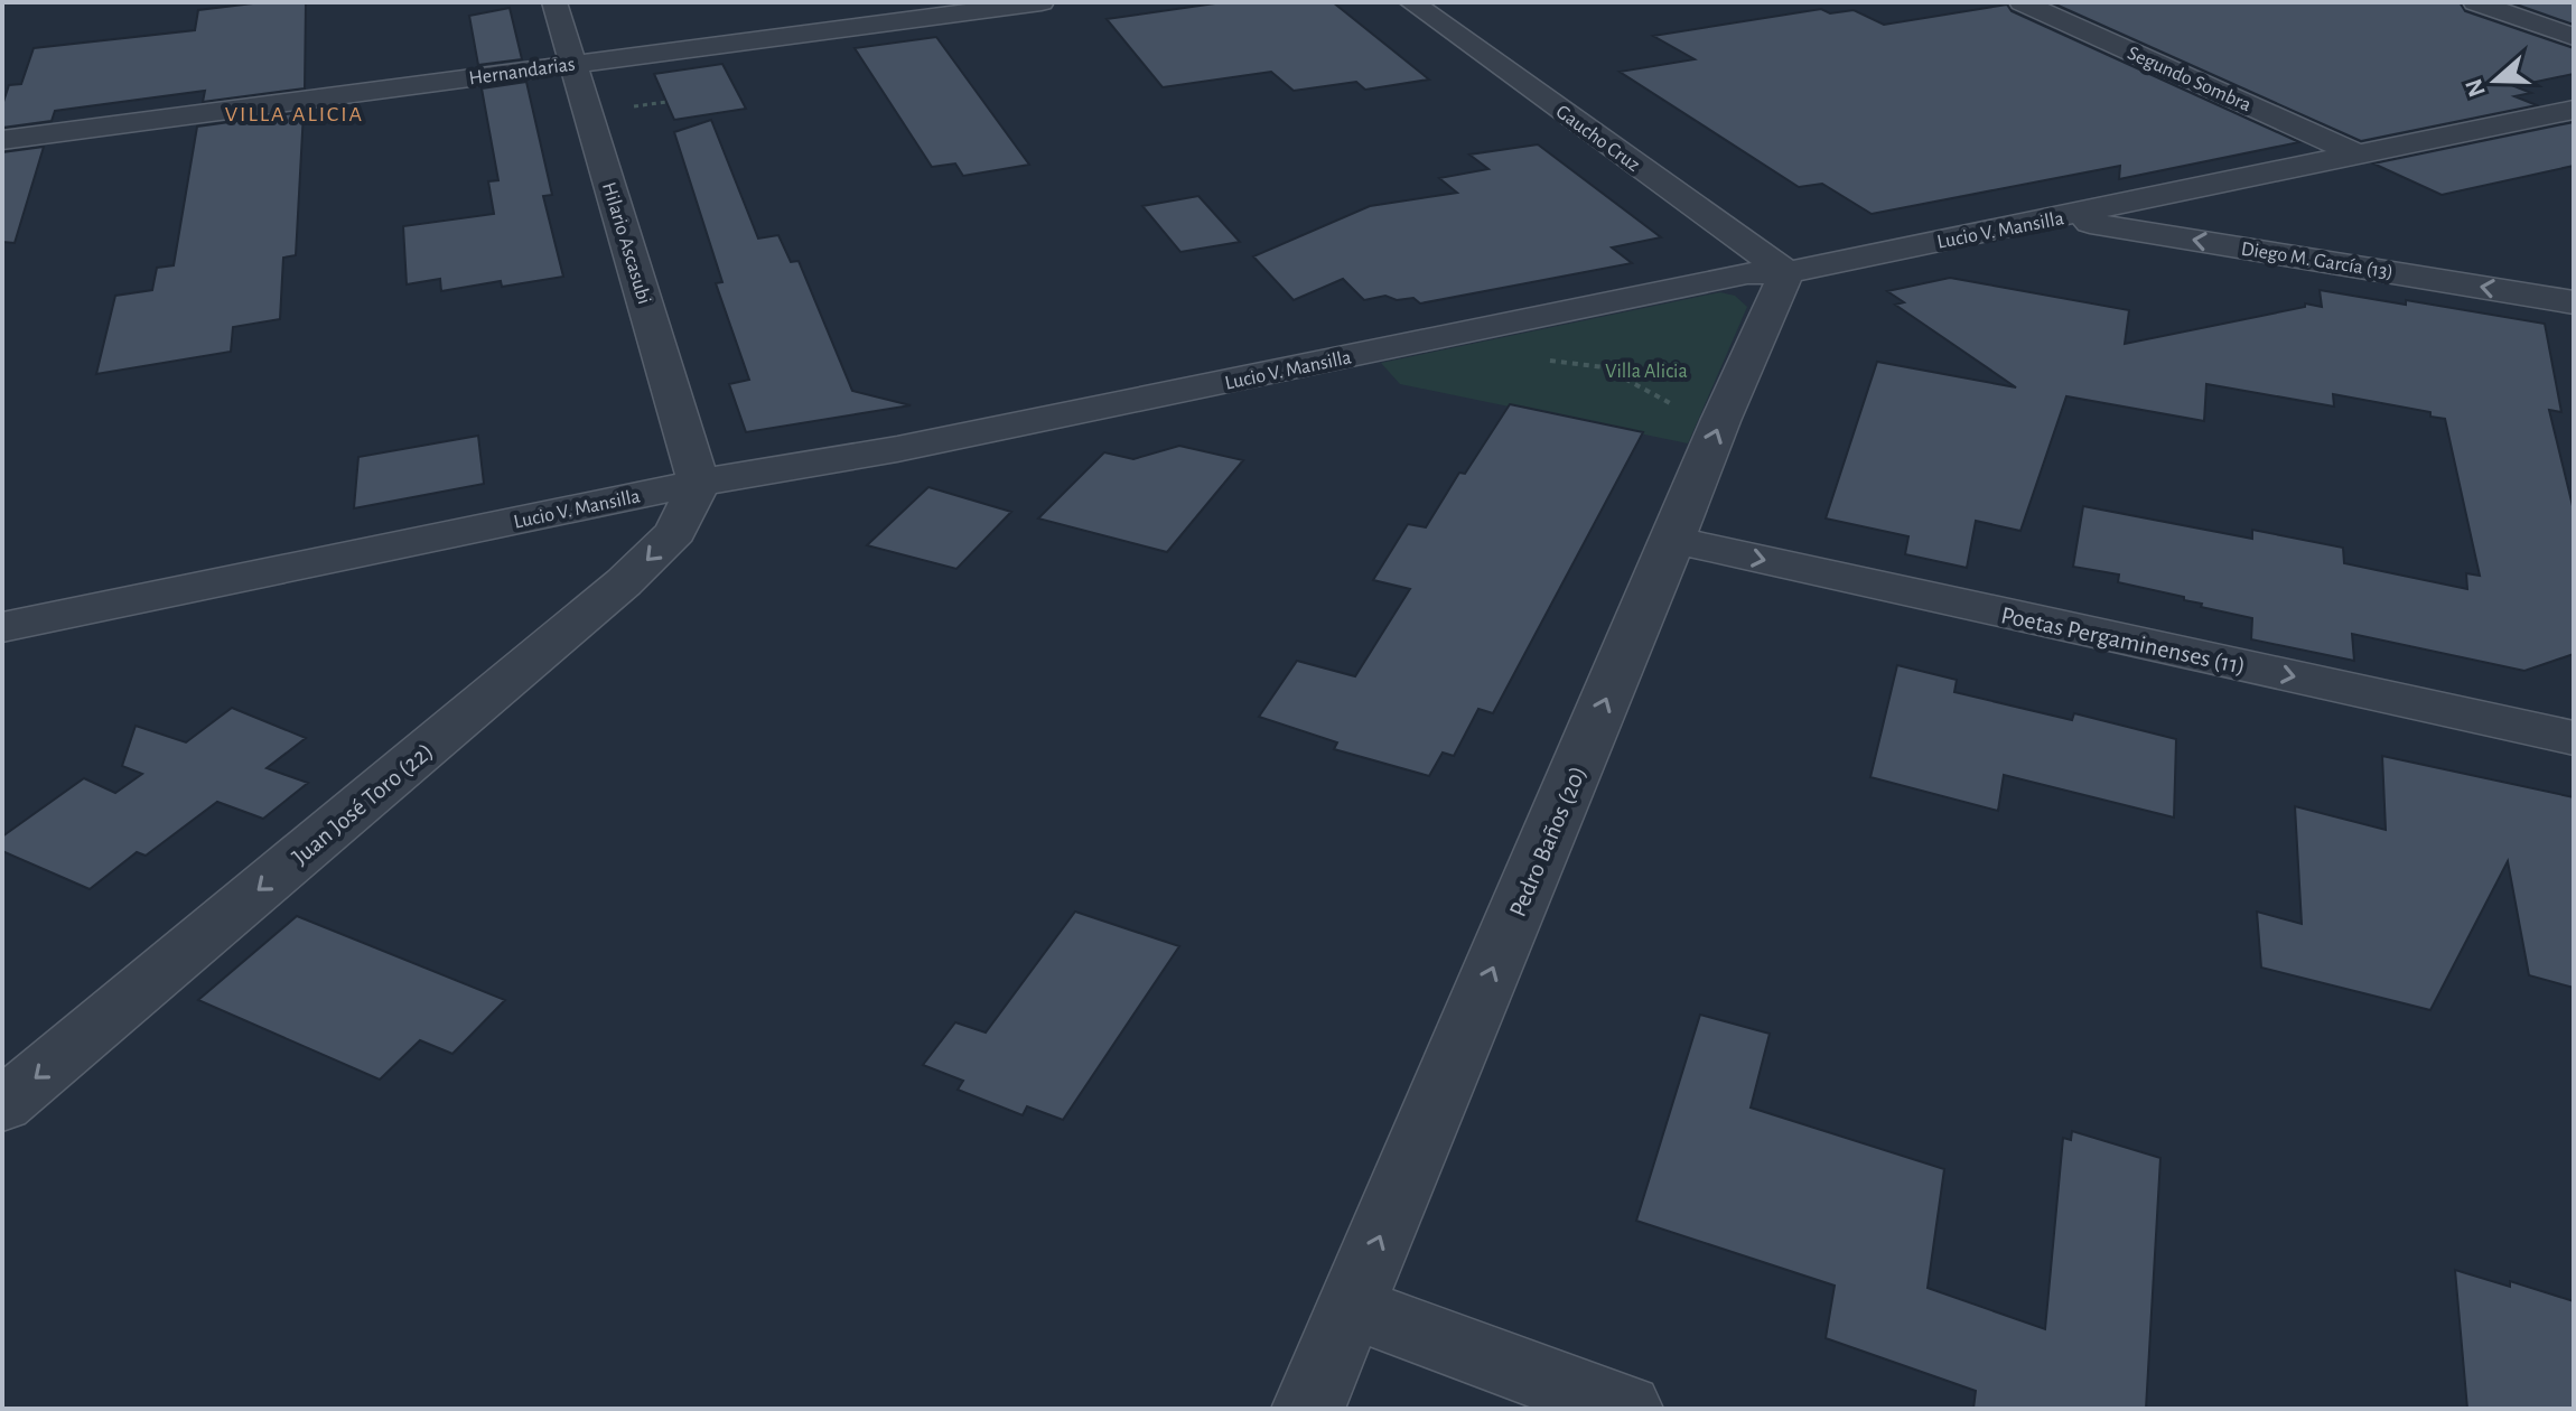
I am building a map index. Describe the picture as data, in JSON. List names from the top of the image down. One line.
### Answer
{"streets":{"street":["Hernandarias","Segundo Sombra","Gaucho Cruz","Lucio V. Mansilla","Hilario Ascasubi","Diego M. García (13)","Poetas Pergaminenses (11)","Juan José Toro (22)","Pedro Baños (20)"]},"crossings":[["Hernandarias","Hilario Ascasubi"],["Segundo Sombra","Lucio V. Mansilla"],["Gaucho Cruz","Lucio V. Mansilla"],["Gaucho Cruz","Pedro Baños (20)"],["Lucio V. Mansilla","Hilario Ascasubi"],["Lucio V. Mansilla","Diego M. García (13)"],["Lucio V. Mansilla","Juan José Toro (22)"],["Lucio V. Mansilla","Pedro Baños (20)"],["Hilario Ascasubi","Juan José Toro (22)"],["Poetas Pergaminenses (11)","Pedro Baños (20)"]],"one_way":["Diego M. García (13)","Poetas Pergaminenses (11)","Juan José Toro (22)","Pedro Baños (20)"],"districts":["VILLA ALICIA"],"parks":["Villa Alicia"],"north":"left"}
